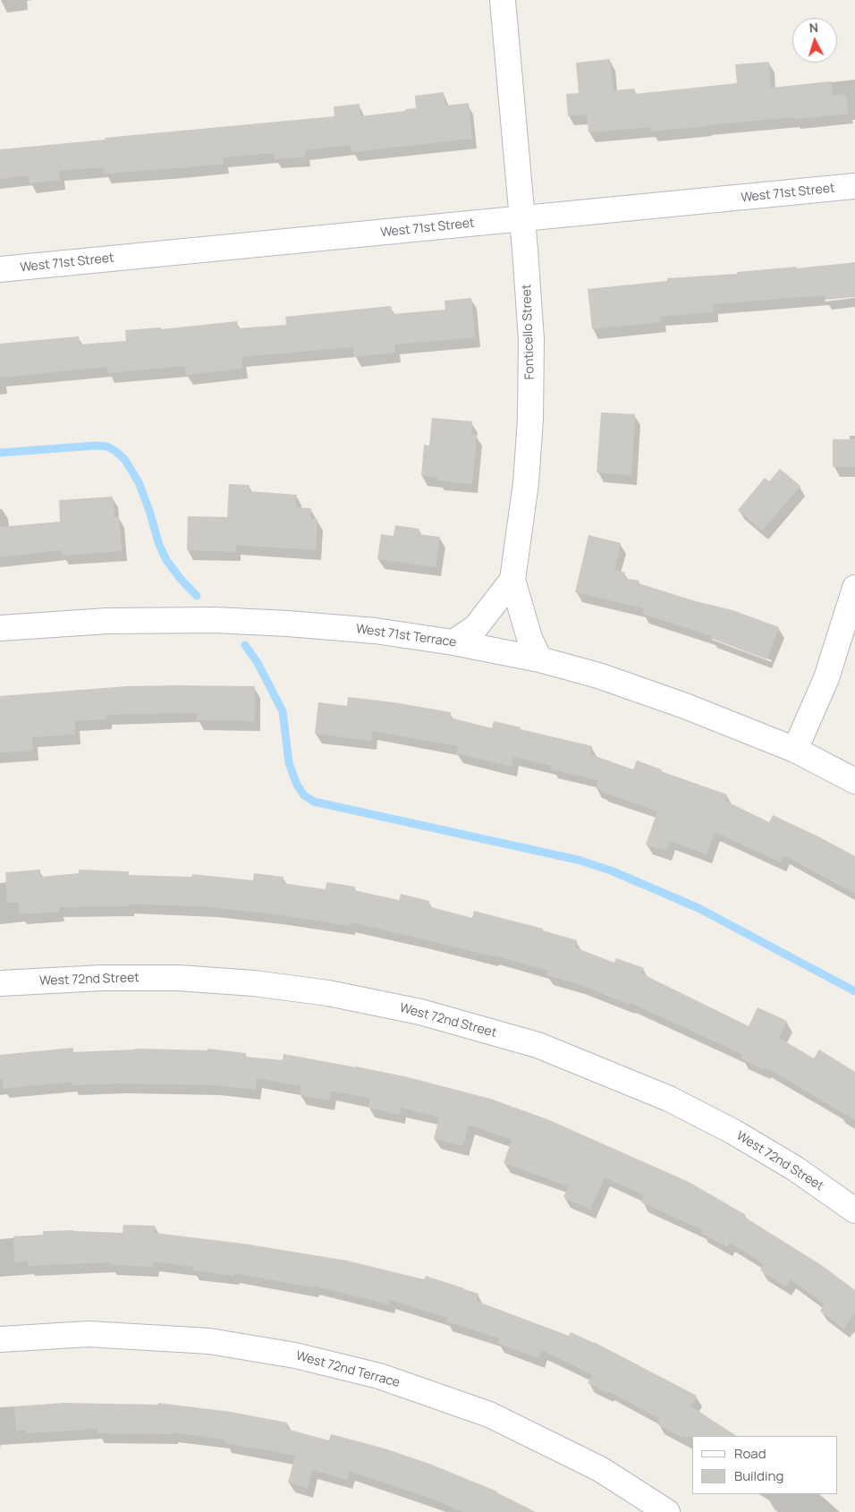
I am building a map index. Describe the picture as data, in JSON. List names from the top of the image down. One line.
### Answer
{"streets":{"street":["West 71st Street","Fonticello Street","West 71st Terrace","West 72nd Street","West 72nd Terrace"]},"crossings":[["West 71st Street","Fonticello Street"],["Fonticello Street","West 71st Terrace"]],"legend":["Road","Building"],"north":"top"}
